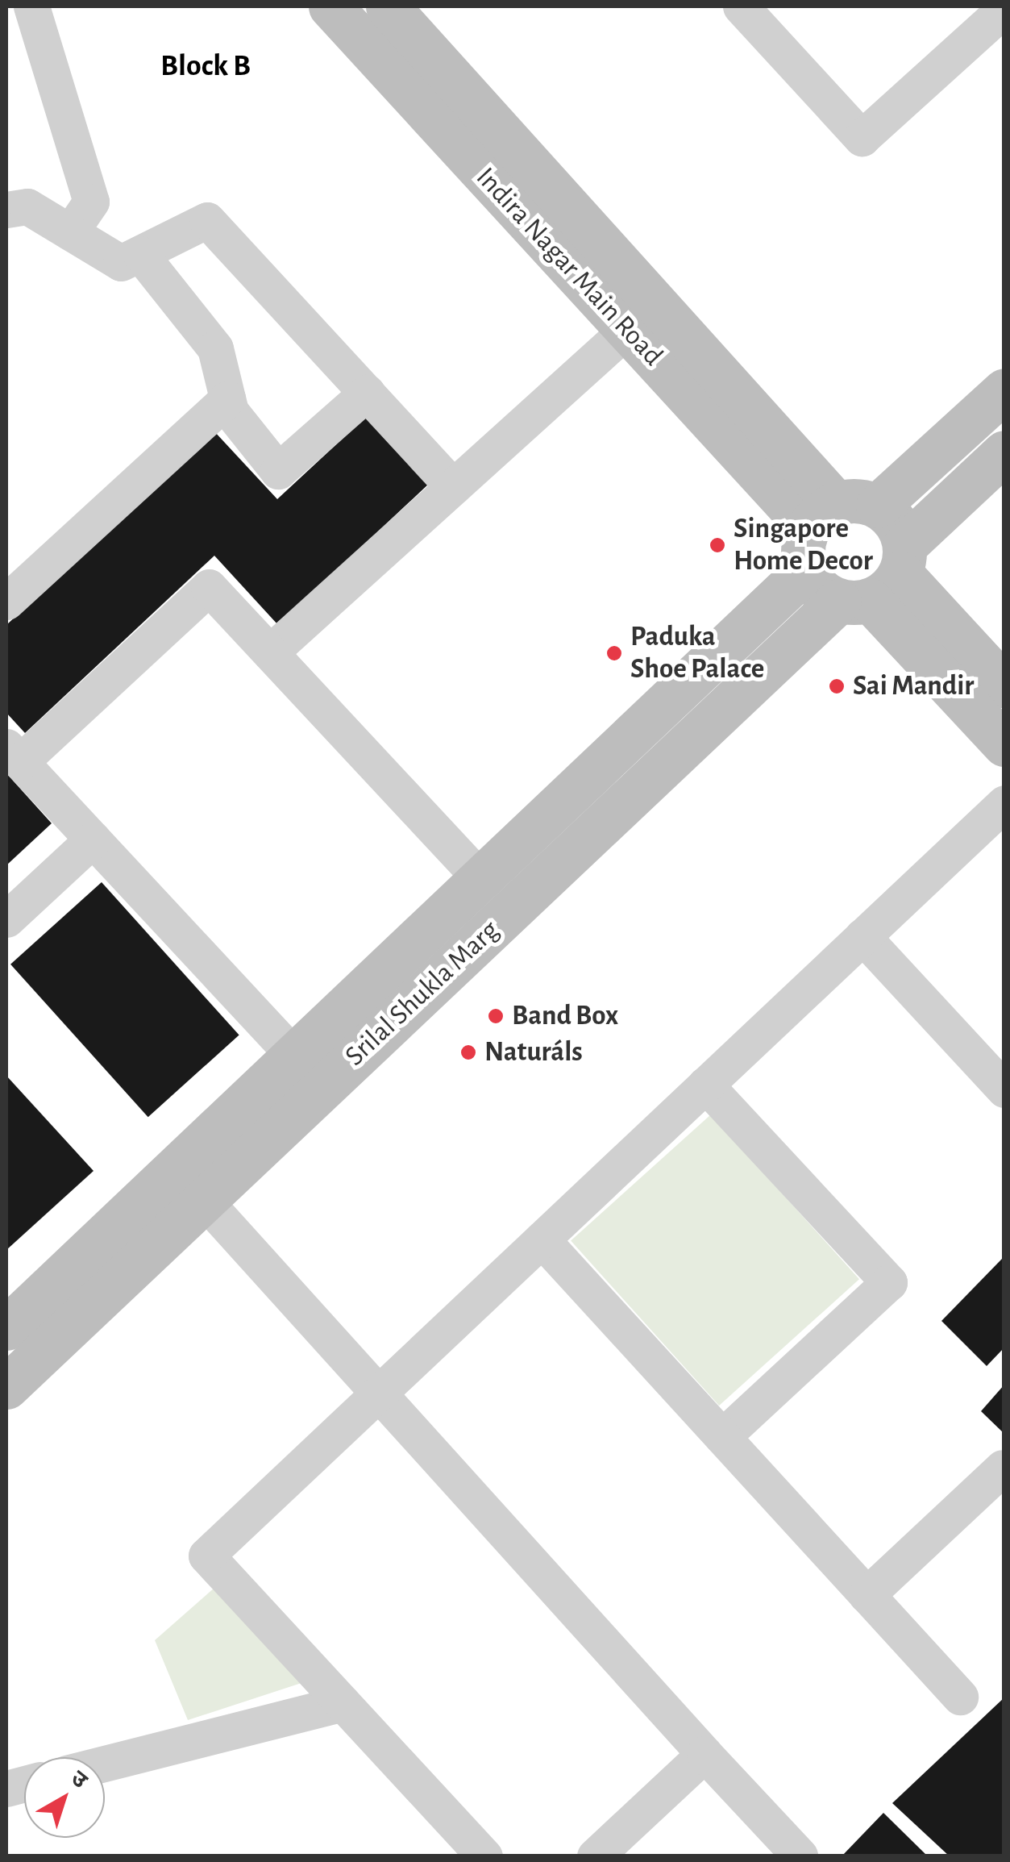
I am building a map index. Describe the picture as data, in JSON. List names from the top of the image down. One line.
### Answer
{"streets":{"street":["Indira Nagar Main Road","Srilal Shukla Marg"]},"crossings":[["Indira Nagar Main Road","Srilal Shukla Marg"]],"districts":["Block B"],"places":["Singapore Home Decor","Paduka Shoe Palace","Sai Mandir","Band Box","Naturáls"],"north":"top right"}
